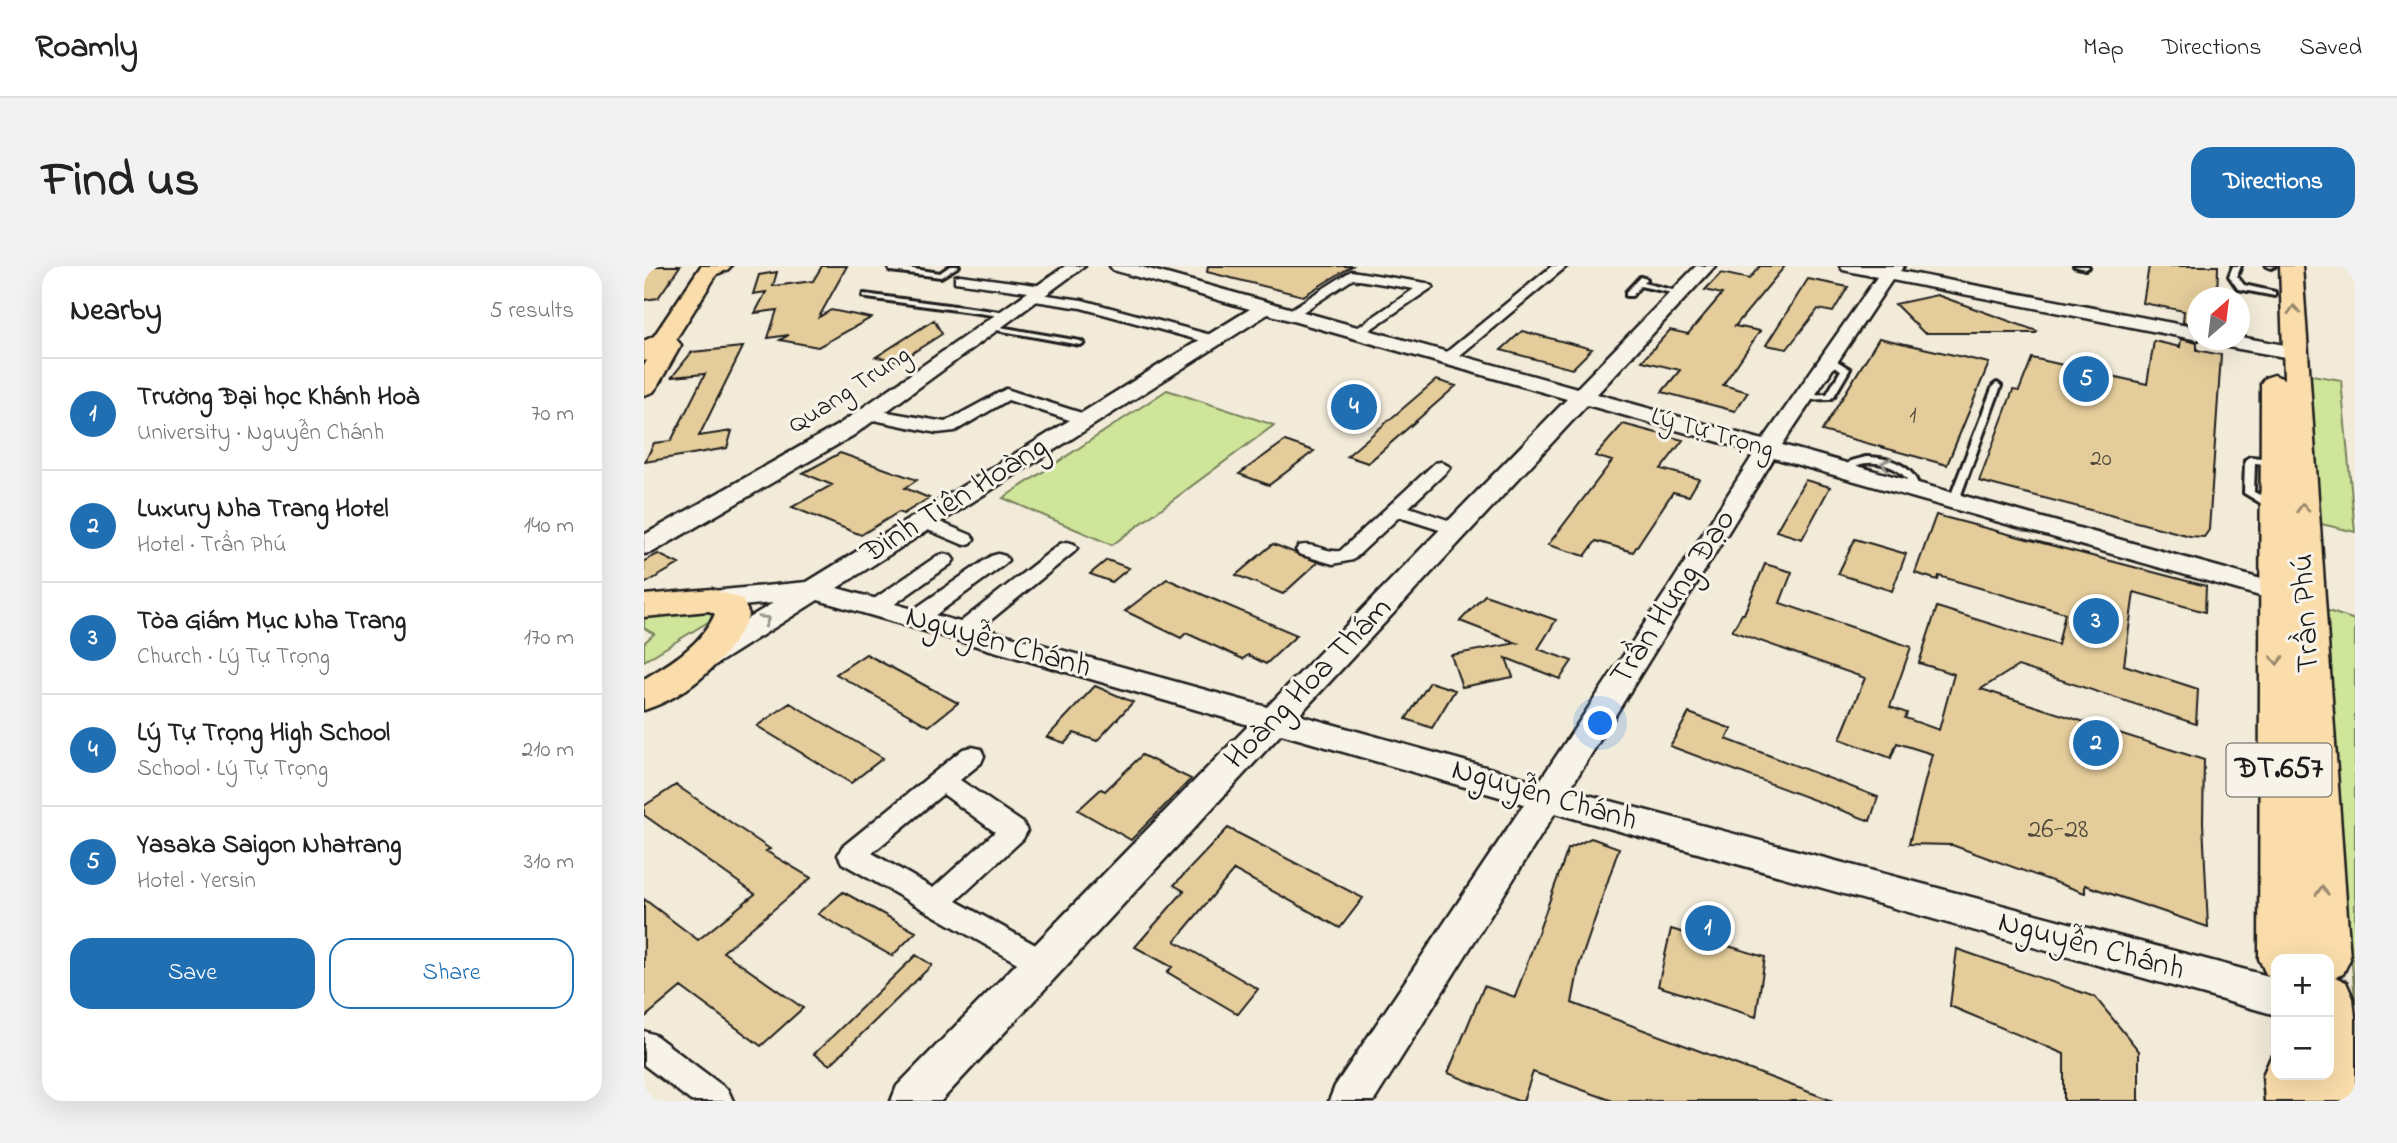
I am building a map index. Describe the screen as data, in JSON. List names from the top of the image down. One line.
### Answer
{"streets":{"main road":["Đinh Tiên Hoàng","Trần Phú","ĐT.657"],"street":["Quang Trung","Lý Tự Trọng","Trần Hưng Đạo","Nguyễn Chánh","Hoàng Hoa Thám"]},"crossings":[["Lý Tự Trọng","Đinh Tiên Hoàng"],["Lý Tự Trọng","Trần Hưng Đạo"],["Lý Tự Trọng","Trần Phú"],["Lý Tự Trọng","Hoàng Hoa Thám"],["Đinh Tiên Hoàng","Nguyễn Chánh"],["Trần Hưng Đạo","Nguyễn Chánh"],["Nguyễn Chánh","Hoàng Hoa Thám"]],"house_numbers":["1","20","26-28"],"north":"top right","page":{"header":"Roamly","nav":["Map","Directions","Saved"],"title":"Find us","buttons":["Directions",["Save","Share"]],"heading":["Nearby","5 results"],"pins":["5","4","3","2","1"],"list":[{"mark":"1","name":"Trường Đại học Khánh Hoà","note":"University · Nguyễn Chánh","value":"70 m"},{"mark":"2","name":"Luxury Nha Trang Hotel","note":"Hotel · Trần Phú","value":"140 m"},{"mark":"3","name":"Tòa Giám Mục Nha Trang","note":"Church · Lý Tự Trọng","value":"170 m"},{"mark":"4","name":"Lý Tự Trọng High School","note":"School · Lý Tự Trọng","value":"210 m"},{"mark":"5","name":"Yasaka Saigon Nhatrang","note":"Hotel · Yersin","value":"310 m"}],"map_buttons":["+","−"]}}
